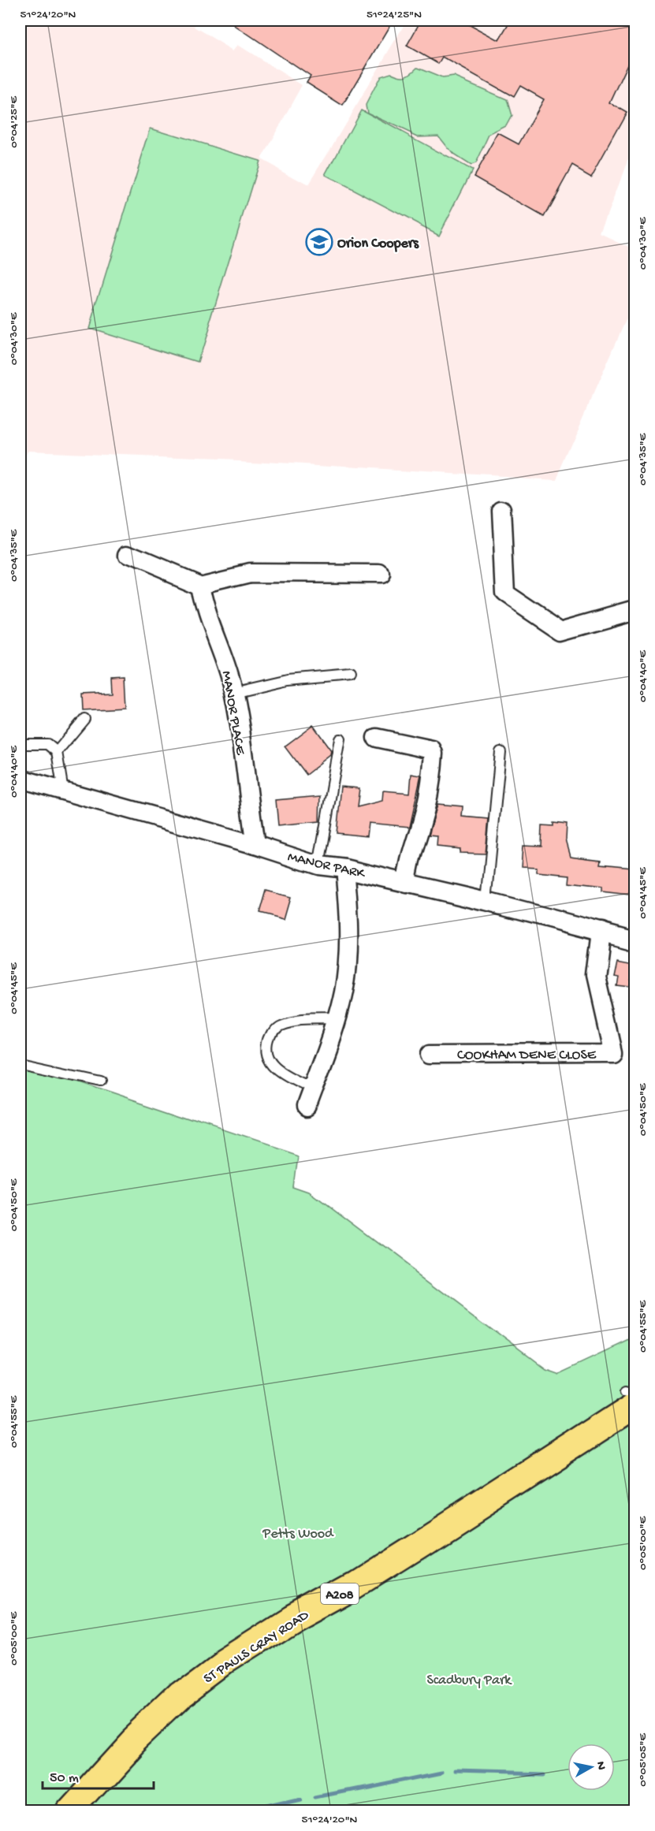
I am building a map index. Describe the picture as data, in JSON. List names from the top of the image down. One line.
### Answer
{"streets":{"main road":["A208","ST PAULS CRAY ROAD"],"street":["MANOR PLACE","MANOR PARK","COOKHAM DENE CLOSE"]},"crossings":[["MANOR PLACE","MANOR PARK"],["MANOR PARK","COOKHAM DENE CLOSE"]],"parks":["Petts Wood","Scadbury Park"],"places":{"school or university":["Orion Coopers"]},"scale_bar":"50 m","north":"right","coordinates":["51°24'20\"N","51°24'25\"N","0°04'25\"E","0°04'30\"E","0°04'35\"E","0°04'40\"E","0°04'45\"E","0°04'50\"E","0°04'55\"E","0°05'00\"E","0°05'05\"E"]}
